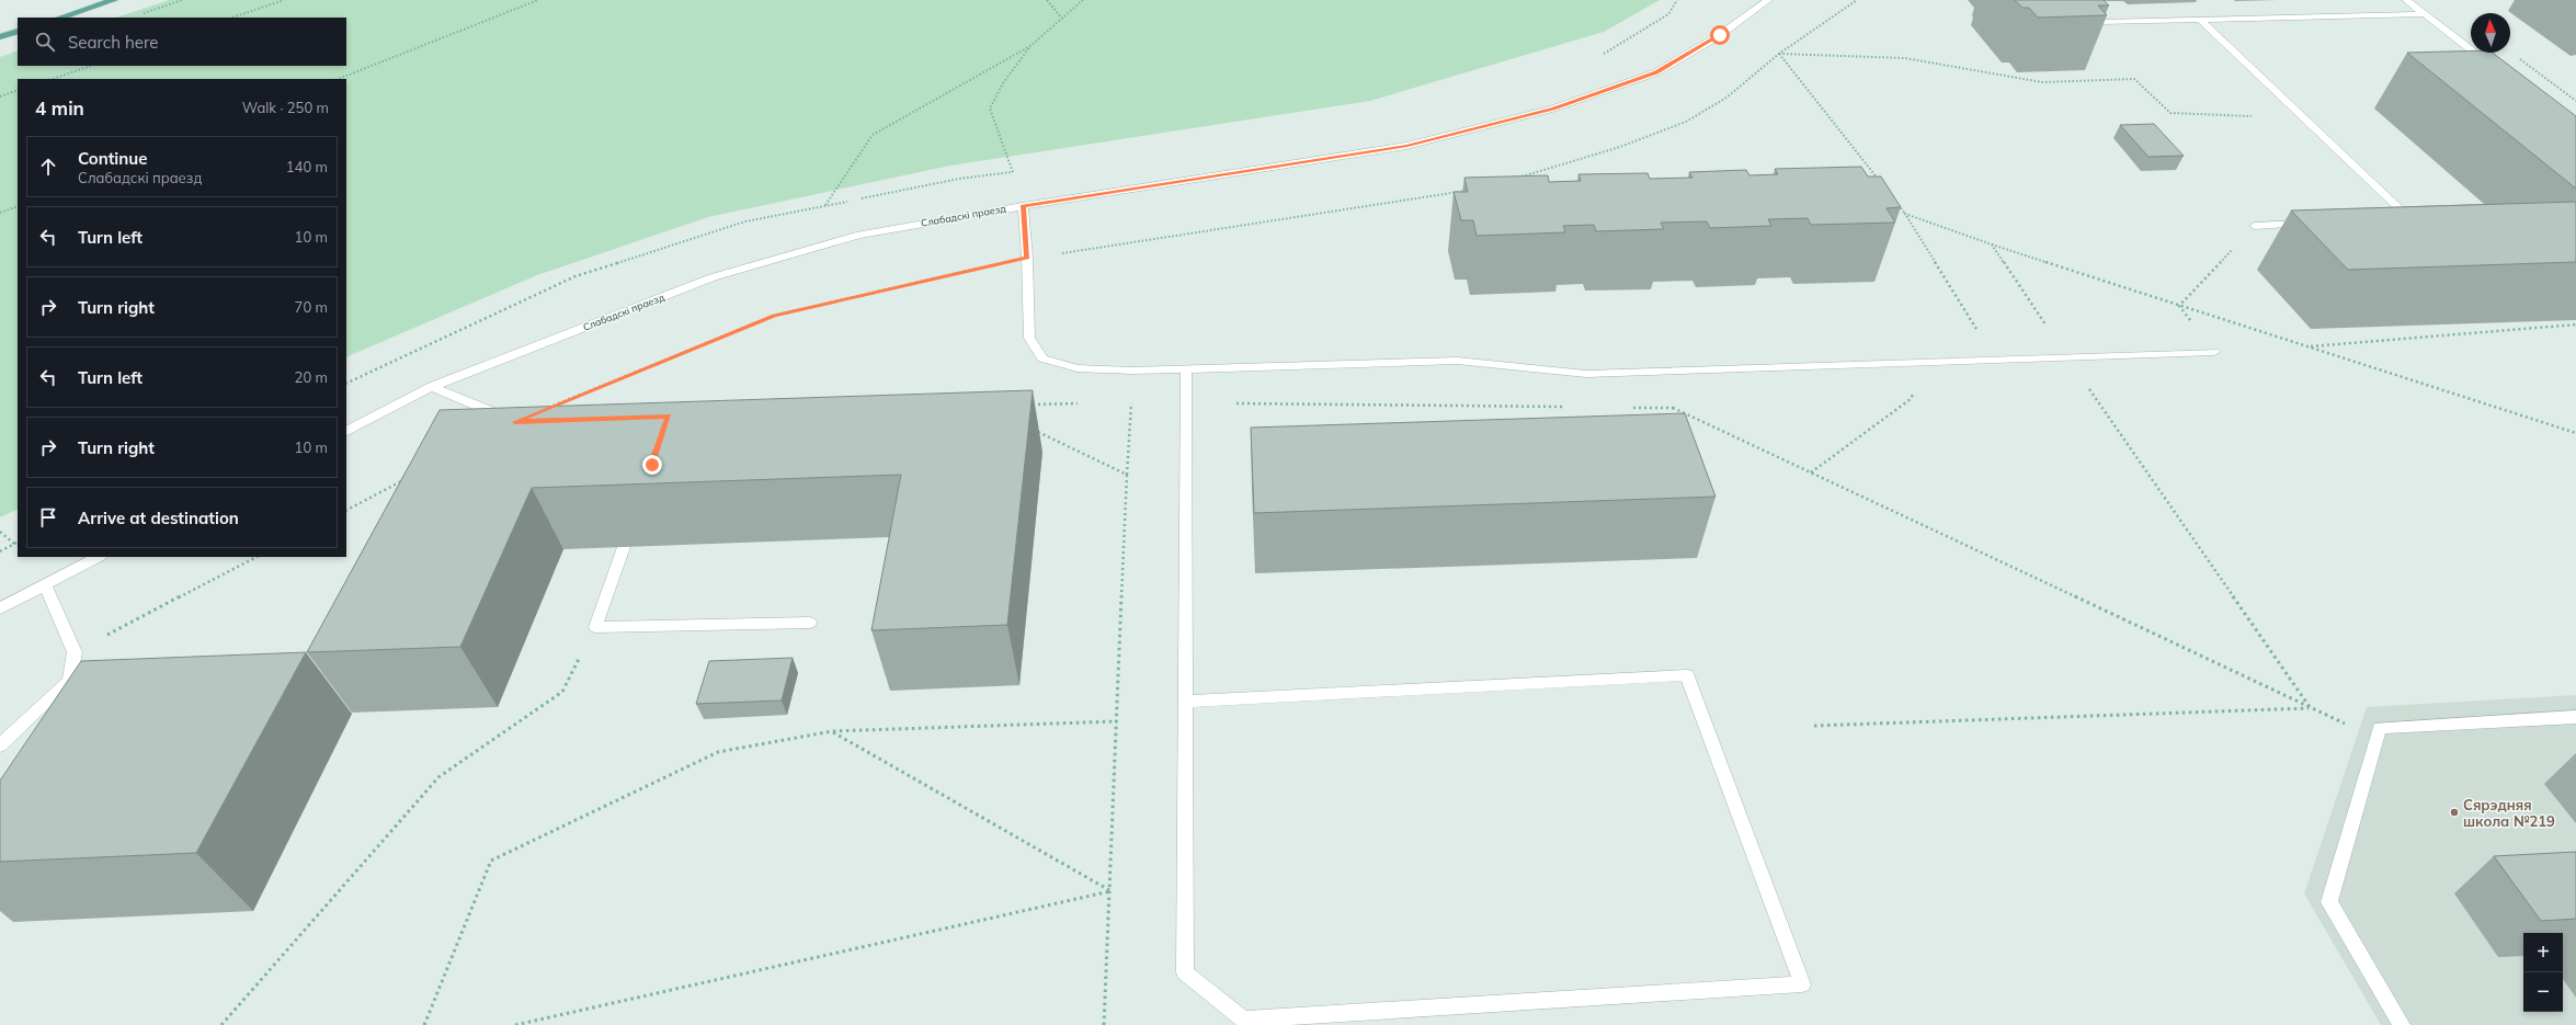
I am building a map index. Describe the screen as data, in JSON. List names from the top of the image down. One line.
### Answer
{"streets":{"street":["Слабадскі праезд"]},"places":["Сярэдняя школа №219"],"north":"top","page":{"search":"Search here","heading":["4 min","Walk · 250 m"],"list":[["Continue","Слабадскі праезд","140 m"],["Turn left","10 m"],["Turn right","70 m"],["Turn left","20 m"],["Turn right","10 m"],"Arrive at destination"],"map_buttons":["+","−"]}}
